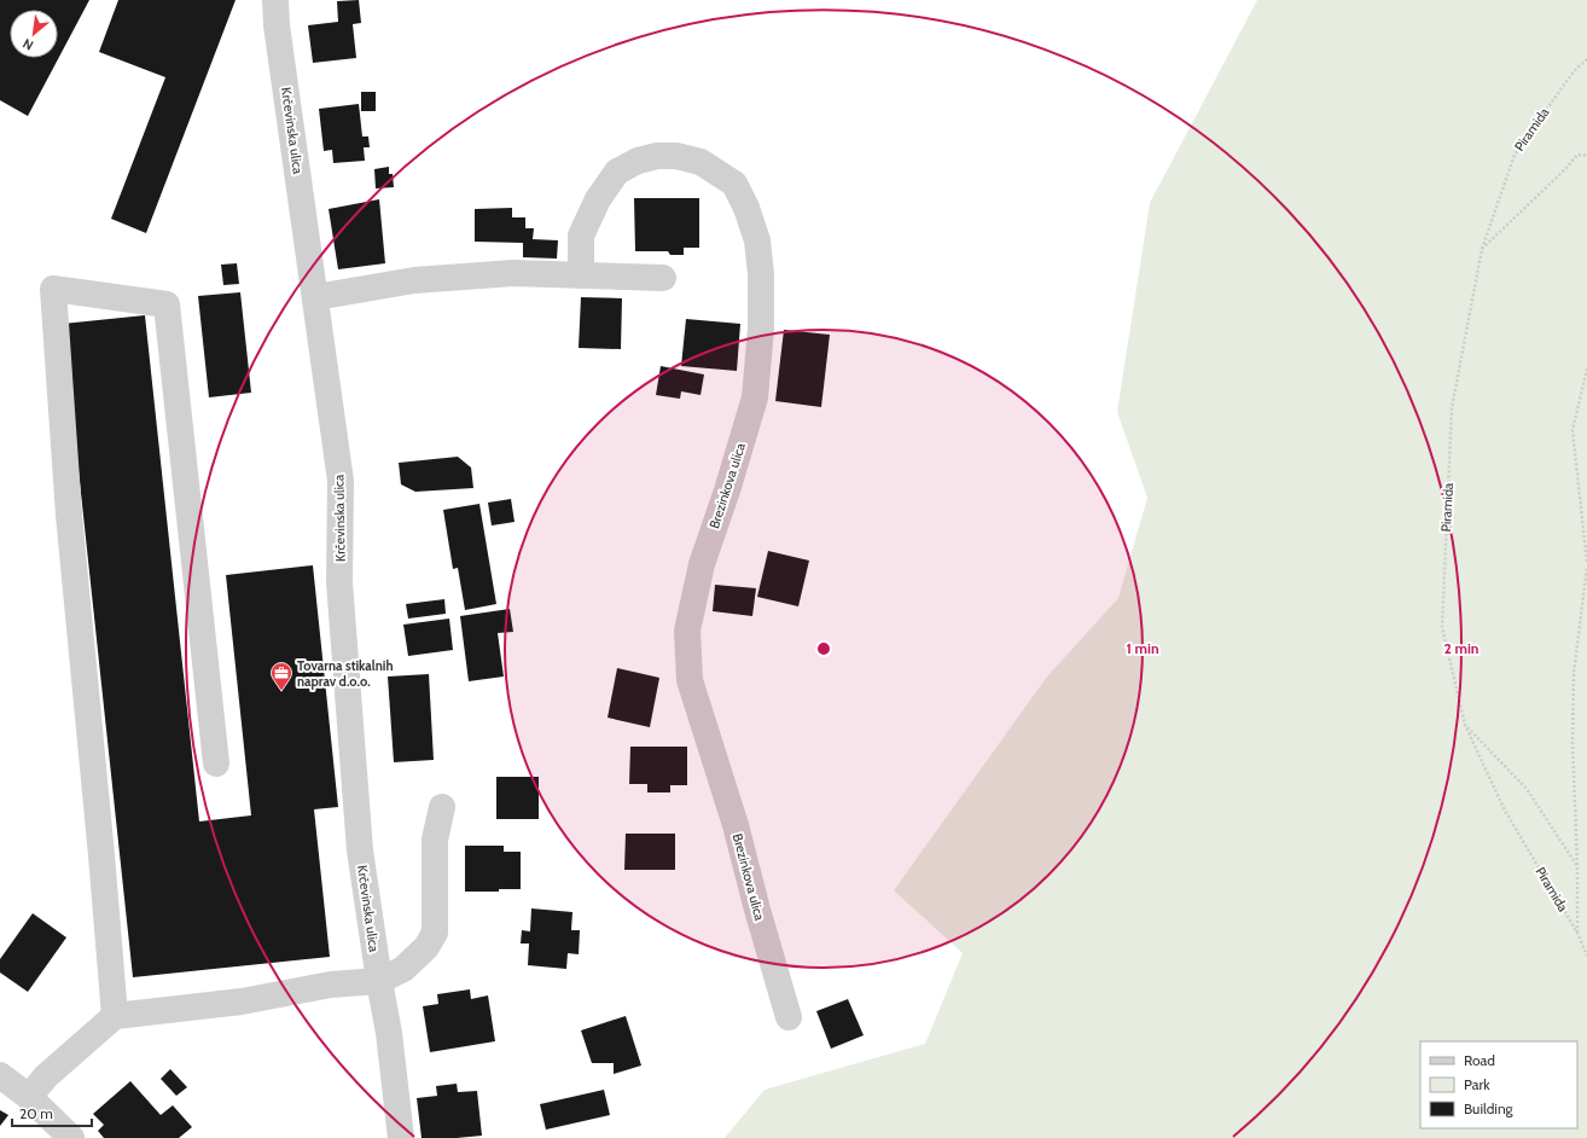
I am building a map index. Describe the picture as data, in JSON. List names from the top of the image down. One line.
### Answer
{"streets":{"street":["Krčevinska ulica","Brezinkova ulica"],"path":["Piramida"]},"places":{"office":["Tovarna stikalnih naprav d.o.o."]},"legend":["Road","Park","Building"],"scale_bar":"20 m","north":"bottom left","rings":["1 min","2 min"]}
